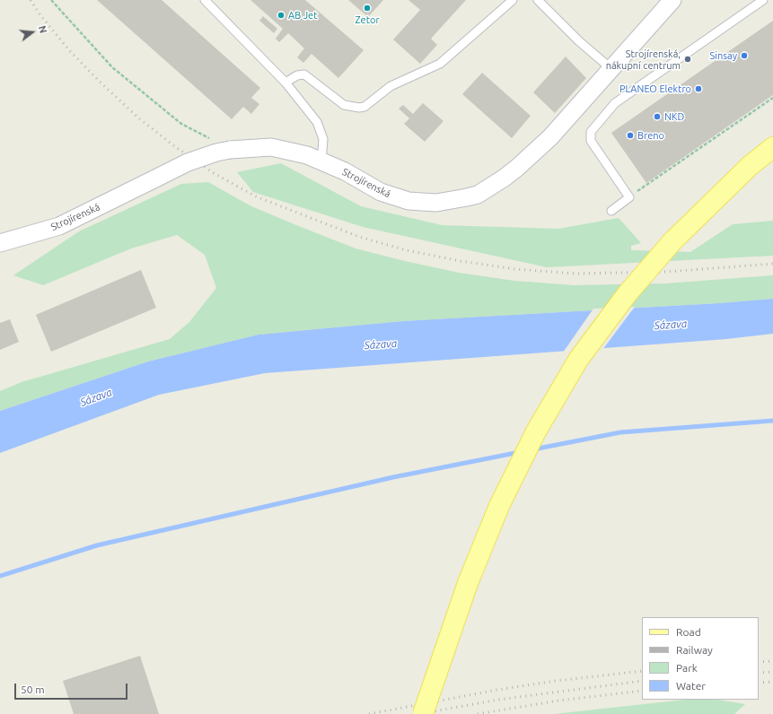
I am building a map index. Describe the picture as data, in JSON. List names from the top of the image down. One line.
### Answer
{"streets":{"street":["Strojírenská"]},"water":["Sázava"],"places":["Zetor","AB Jet","Sinsay","Strojírenská, nákupní centrum","PLANEO Elektro","NKD","Breno"],"legend":["Road","Railway","Park","Water"],"scale_bar":"50 m","north":"right"}
